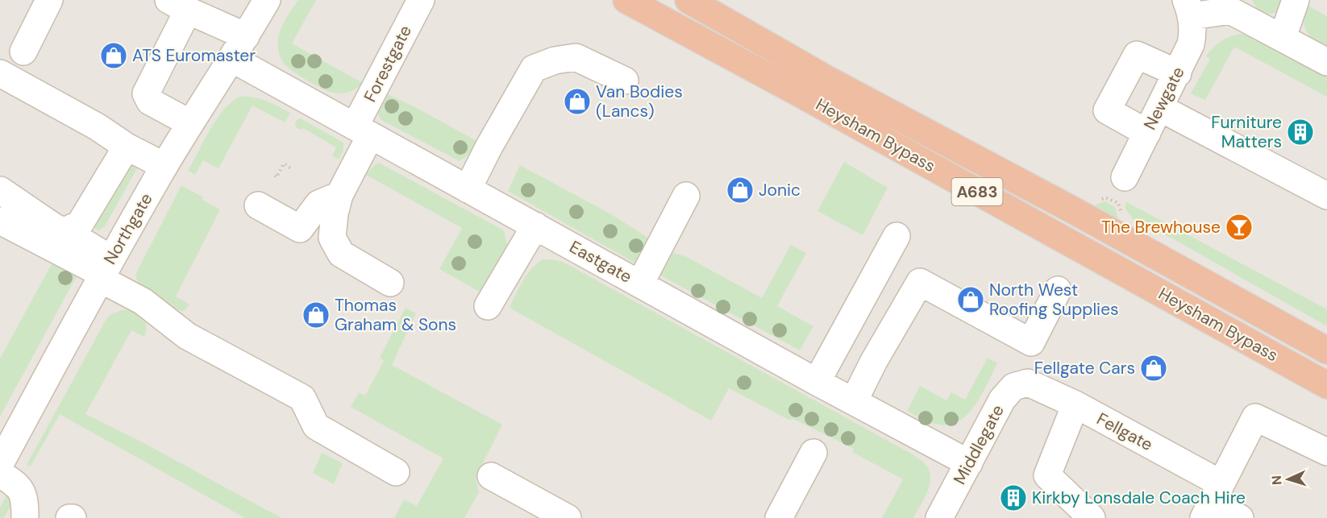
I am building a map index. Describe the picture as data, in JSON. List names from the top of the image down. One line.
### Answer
{"streets":{"highway":["Heysham Bypass","A683"],"street":["Forestgate","Newgate","Northgate","Eastgate","Fellgate","Middlegate"]},"crossings":[["Forestgate","Eastgate"],["Northgate","Eastgate"],["Eastgate","Middlegate"],["Fellgate","Middlegate"]],"places":{"shop":["ATS Euromaster","Van Bodies (Lancs)","Jonic","North West Roofing Supplies","Thomas Graham & Sons","Fellgate Cars"],"building":["Furniture Matters","Kirkby Lonsdale Coach Hire"],"bar":["The Brewhouse"]},"north":"left"}
